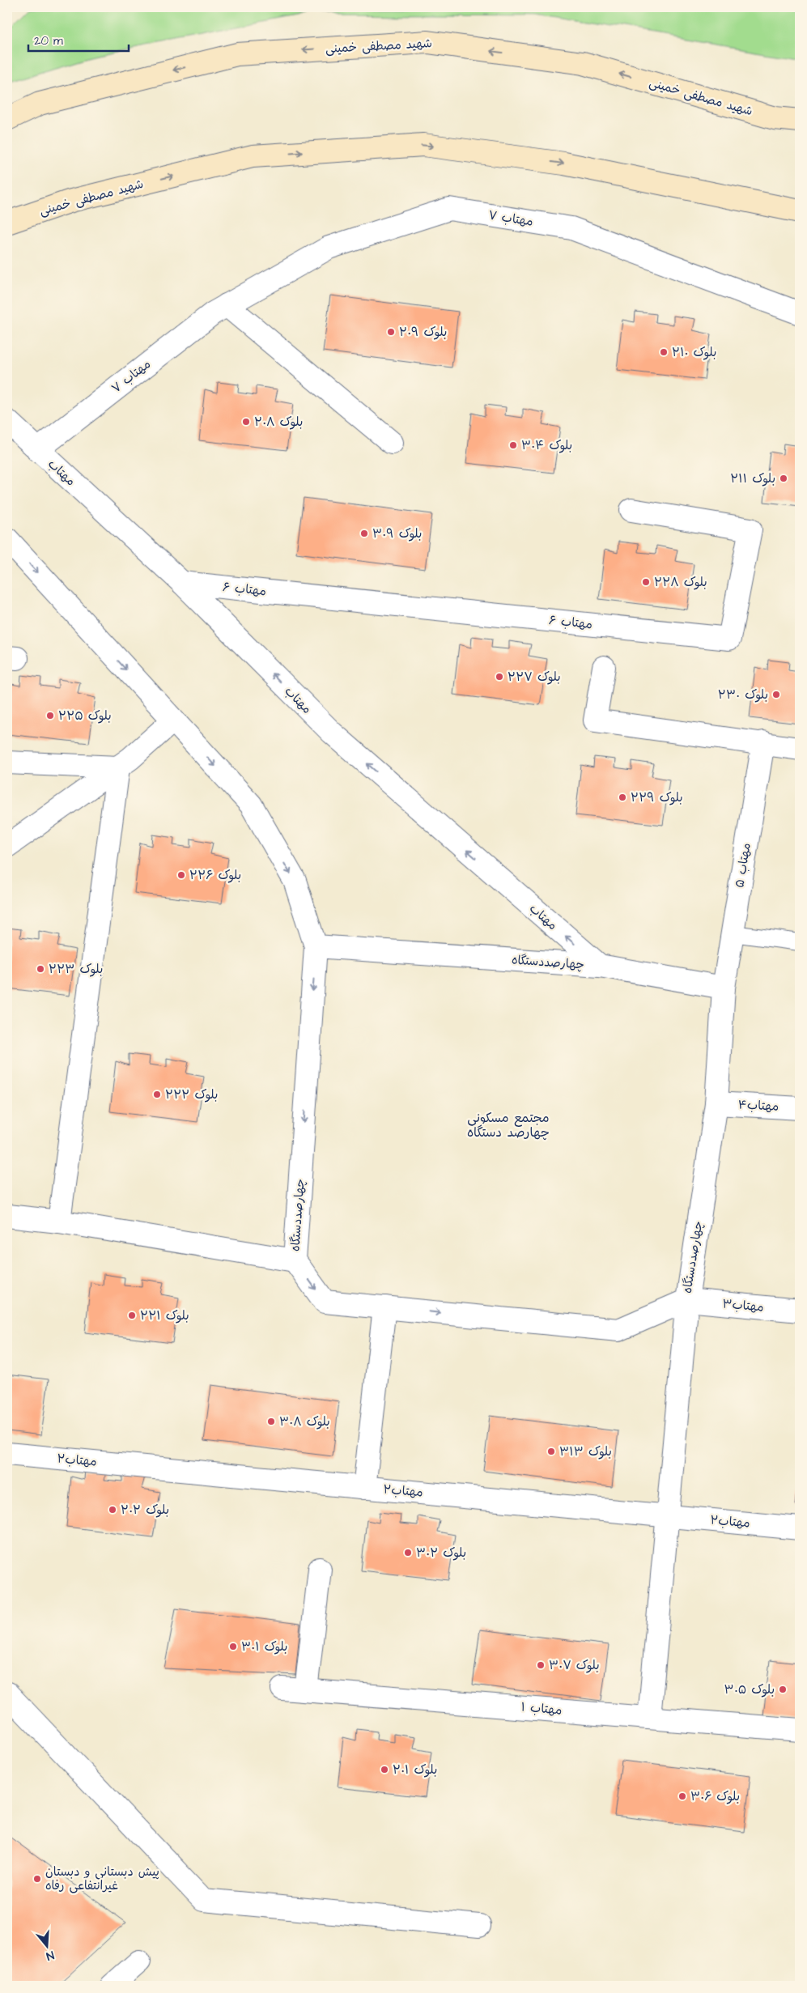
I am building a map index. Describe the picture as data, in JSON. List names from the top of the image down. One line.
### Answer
{"streets":{"main road":["شهید مصطفی خمینی"],"street":["مهتاب ۷","مهتاب","مهتاب ۶","مهتاب ۵","چهارصددستگاه","مهتاب۴","مهتاب۳","مهتاب۲","مهتاب ۱"]},"crossings":[["مهتاب ۷","مهتاب"],["مهتاب","مهتاب ۶"],["مهتاب","چهارصددستگاه"],["مهتاب ۵","چهارصددستگاه"],["چهارصددستگاه","مهتاب۴"],["چهارصددستگاه","مهتاب۳"]],"districts":["مجتمع مسکونی چهارصد دستگاه"],"places":["بلوک ۲۰۹","بلوک ۲۱۰","بلوک ۲۰۸","بلوک ۳۰۴","بلوک ۲۱۱","بلوک ۳۰۹","بلوک ۲۲۸","بلوک ۲۲۷","بلوک ۲۳۰","بلوک ۲۲۵","بلوک ۲۲۹","بلوک ۲۲۶","بلوک ۲۲۳","بلوک ۲۲۲","بلوک ۲۲۱","بلوک ۳۰۸","بلوک ۳۱۳","بلوک ۲۰۲","بلوک ۳۰۲","بلوک ۳۰۱","بلوک ۳۰۷","بلوک ۳۰۵","بلوک ۲۰۱","بلوک ۳۰۶","پیش دبستانی و دبستان غیرانتفاعی رفاه"],"scale_bar":"20 m","north":"bottom"}
